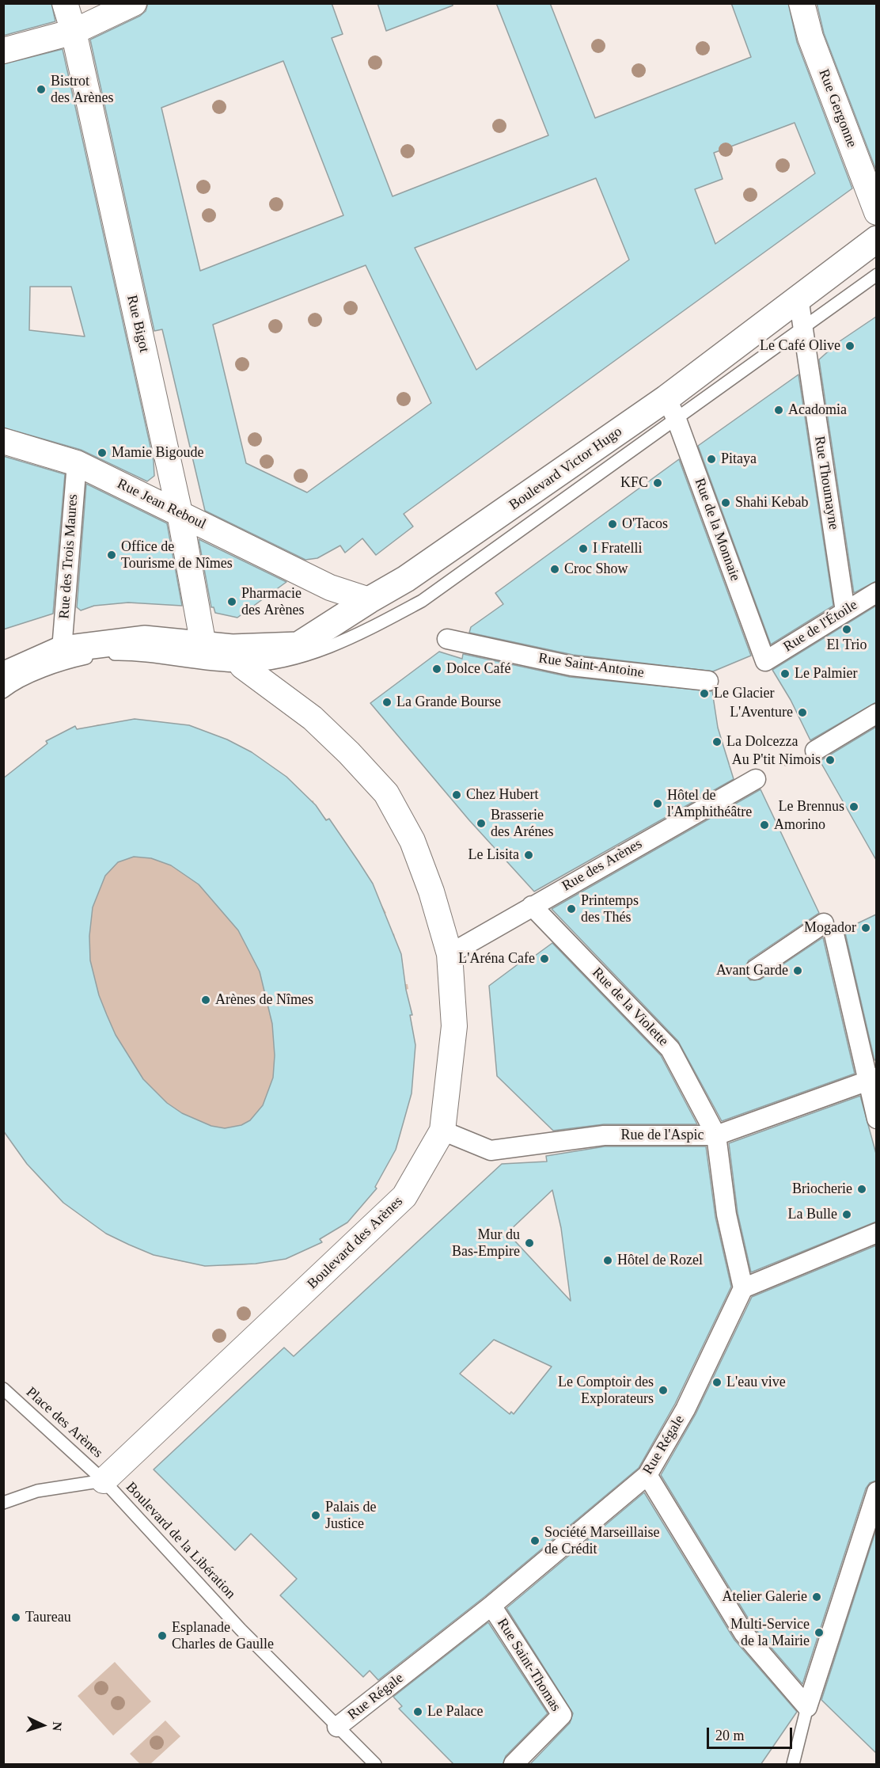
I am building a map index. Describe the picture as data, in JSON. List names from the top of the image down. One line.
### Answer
{"streets":{"street":["Rue Gergonne","Rue Bigot","Boulevard Victor Hugo","Rue Thoumayne","Rue Jean Reboul","Rue de la Monnaie","Rue des Trois Maures","Rue de l'Étoile","Rue Saint-Antoine","Rue des Arènes","Rue de la Violette","Rue de l'Aspic","Boulevard des Arènes","Rue Régale","Rue Saint-Thomas"],"lane":["Place des Arènes","Boulevard de la Libération"]},"crossings":[["Rue Bigot","Rue Jean Reboul"],["Boulevard Victor Hugo","Rue Thoumayne"],["Boulevard Victor Hugo","Rue Jean Reboul"],["Boulevard Victor Hugo","Rue de la Monnaie"],["Boulevard Victor Hugo","Boulevard des Arènes"],["Rue Thoumayne","Rue de l'Étoile"],["Rue Jean Reboul","Rue des Trois Maures"],["Rue de la Monnaie","Rue de l'Étoile"],["Rue des Arènes","Rue de la Violette"],["Rue des Arènes","Boulevard des Arènes"],["Rue de la Violette","Rue de l'Aspic"],["Rue de la Violette","Rue Régale"],["Rue de l'Aspic","Boulevard des Arènes"],["Boulevard des Arènes","Place des Arènes"],["Boulevard des Arènes","Boulevard de la Libération"],["Place des Arènes","Boulevard de la Libération"],["Rue Régale","Boulevard de la Libération"],["Rue Régale","Rue Saint-Thomas"]],"places":["Bistrot des Arènes","Le Café Olive","Acadomia","Mamie Bigoude","Pitaya","KFC","Shahi Kebab","O'Tacos","I Fratelli","Office de Tourisme de Nîmes","Croc Show","Pharmacie des Arènes","El Trio","Dolce Café","Le Palmier","Le Glacier","La Grande Bourse","L'Aventure","La Dolcezza","Au P'tit Nimois","Chez Hubert","Hôtel de l'Amphithéâtre","Le Brennus","Brasserie des Arénes","Amorino","Le Lisita","Printemps des Thés","Mogador","L'Aréna Cafe","Avant Garde","Arènes de Nîmes","Briocherie","La Bulle","Mur du Bas-Empire","Hôtel de Rozel","L'eau vive","Le Comptoir des Explorateurs","Palais de Justice","Société Marseillaise de Crédit","Atelier Galerie","Taureau","Multi-Service de la Mairie","Esplanade Charles de Gaulle","Le Palace"],"scale_bar":"20 m","north":"right"}
